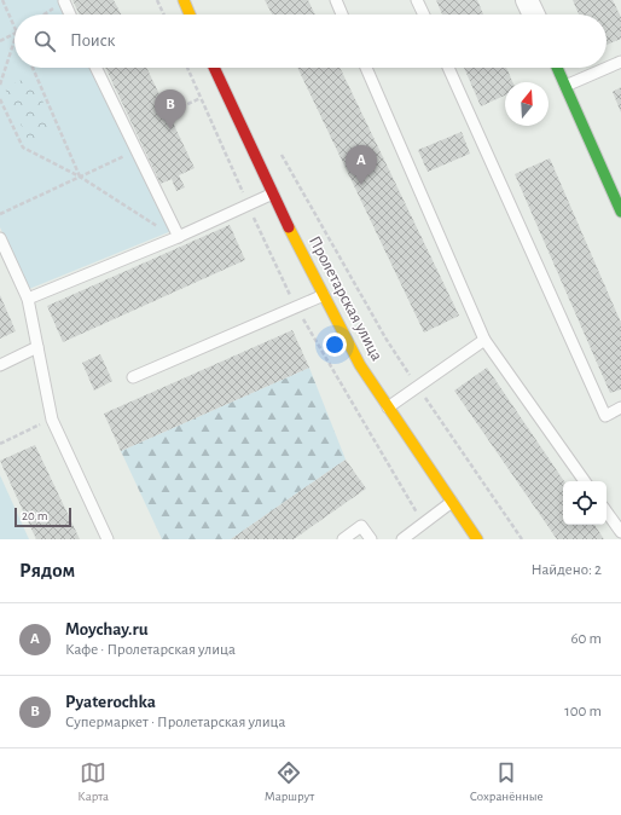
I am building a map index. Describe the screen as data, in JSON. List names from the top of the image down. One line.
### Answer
{"streets":{"street":["Пролетарская улица"]},"scale_bar":"20 m","north":"top","page":{"search":"Поиск","pins":["B","A"],"scale":"20 m","heading":["Рядом","Найдено: 2"],"list":[{"mark":"A","name":"Moychay.ru","note":"Кафе · Пролетарская улица","value":"60 m"},{"mark":"B","name":"Pyaterochka","note":"Супермаркет · Пролетарская улица","value":"100 m"}],"nav":["Карта","Маршрут","Сохранённые"]}}
